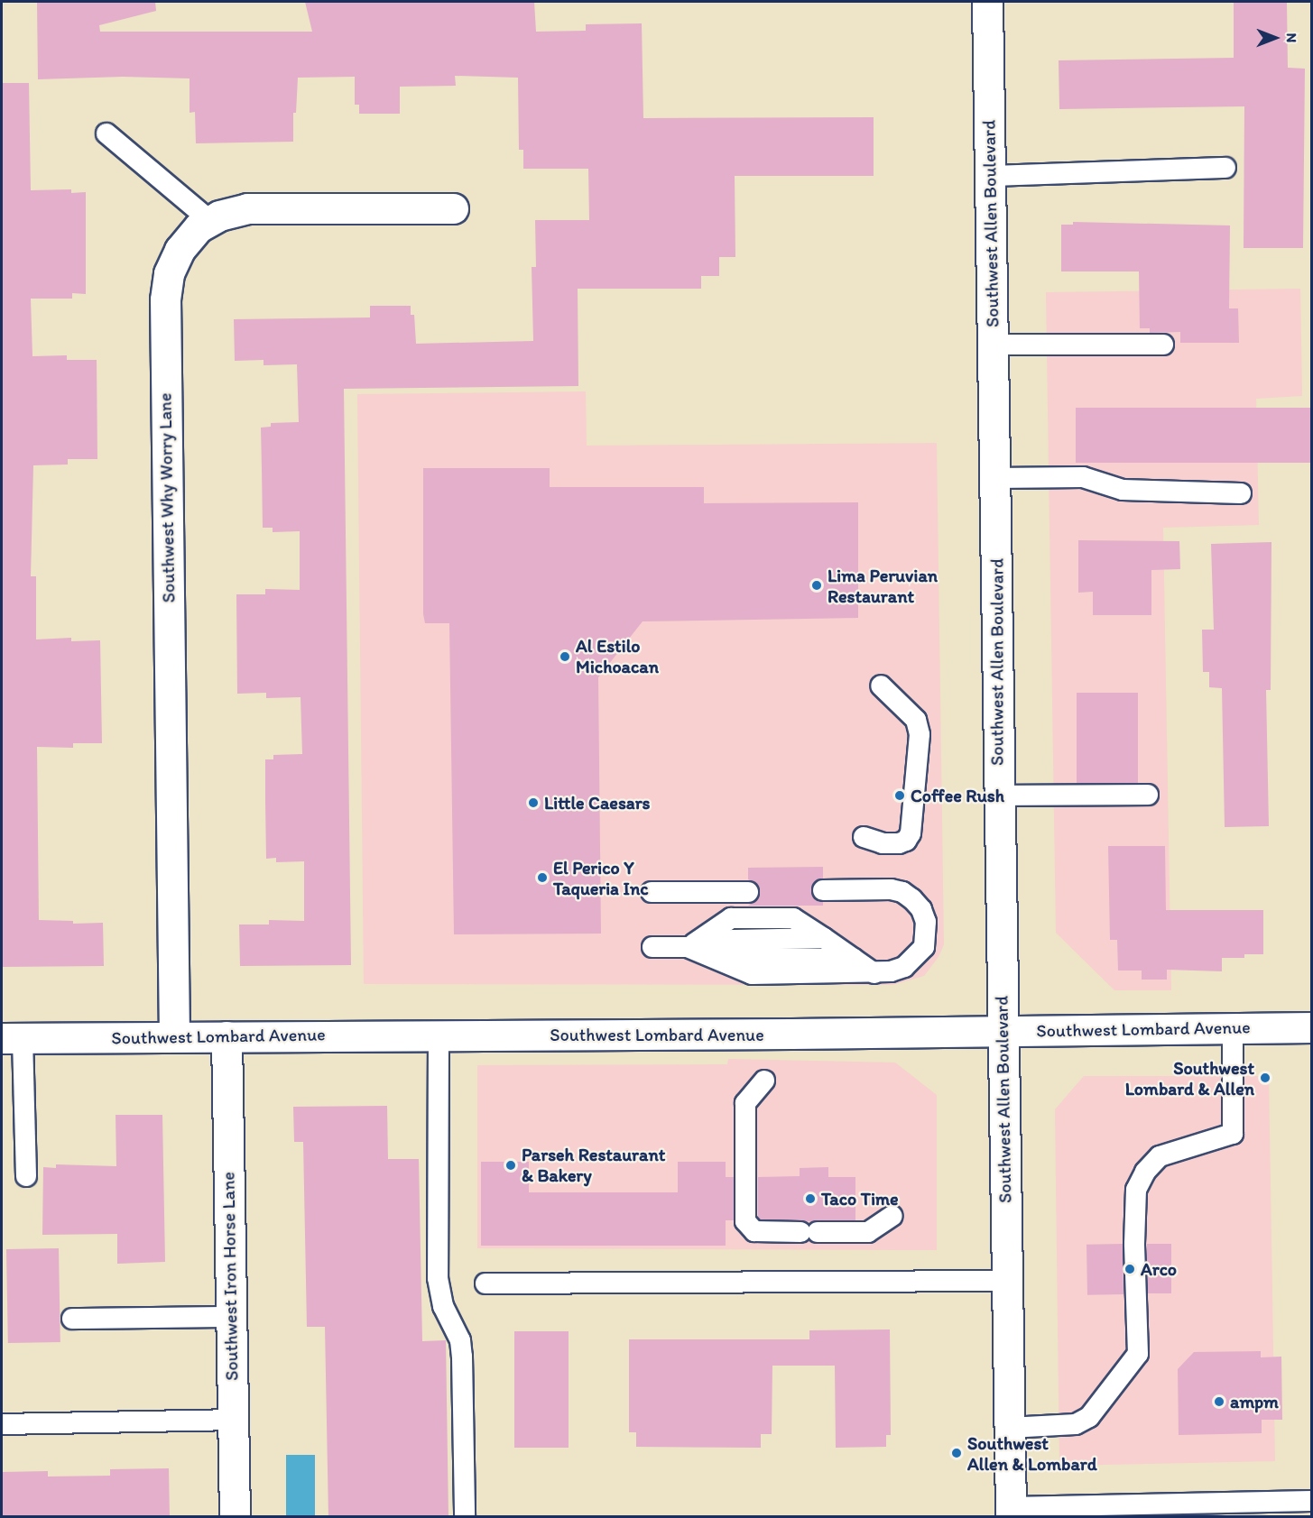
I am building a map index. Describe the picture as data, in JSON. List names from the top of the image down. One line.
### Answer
{"streets":{"street":["Southwest Allen Boulevard","Southwest Why Worry Lane","Southwest Lombard Avenue","Southwest Iron Horse Lane"]},"crossings":[["Southwest Allen Boulevard","Southwest Lombard Avenue"],["Southwest Why Worry Lane","Southwest Lombard Avenue"],["Southwest Lombard Avenue","Southwest Iron Horse Lane"]],"places":["Lima Peruvian Restaurant","Al Estilo Michoacan","Coffee Rush","Little Caesars","El Perico Y Taqueria Inc","Southwest Lombard & Allen","Parseh Restaurant & Bakery","Taco Time","Arco","ampm","Southwest Allen & Lombard"],"north":"right"}
